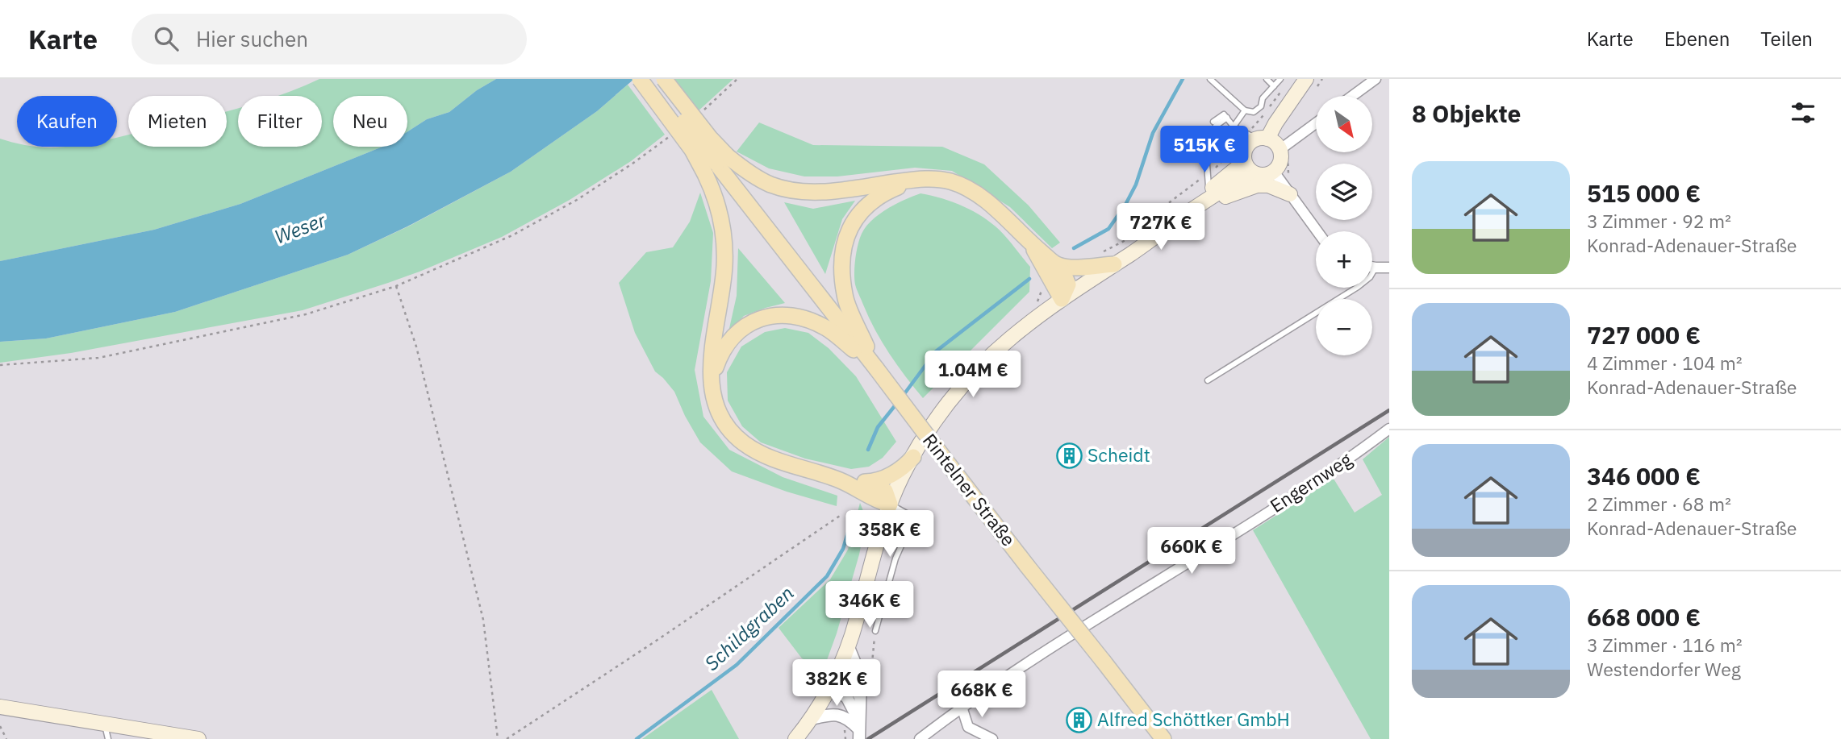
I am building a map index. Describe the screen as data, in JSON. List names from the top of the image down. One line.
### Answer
{"streets":{"main road":["Rintelner Straße"],"street":["Engernweg"]},"water":["Weser","Schildgraben"],"places":{"building":["Scheidt","Alfred Schöttker GmbH"]},"north":"bottom right","page":{"header":"Karte","search":"Hier suchen","nav":["Karte","Ebenen","Teilen"],"heading":"8 Objekte","map_buttons":["+","−"],"chip":["Kaufen","Mieten","Filter","Neu"],"price":["515K €","727K €","1.04M €","358K €","660K €","346K €","382K €","668K €"],"list":[{"name":"515 000 €","note":"3 Zimmer · 92 m² · Konrad-Adenauer-Straße"},{"name":"727 000 €","note":"4 Zimmer · 104 m² · Konrad-Adenauer-Straße"},{"name":"346 000 €","note":"2 Zimmer · 68 m² · Konrad-Adenauer-Straße"},{"name":"668 000 €","note":"3 Zimmer · 116 m² · Westendorfer Weg"}]}}
